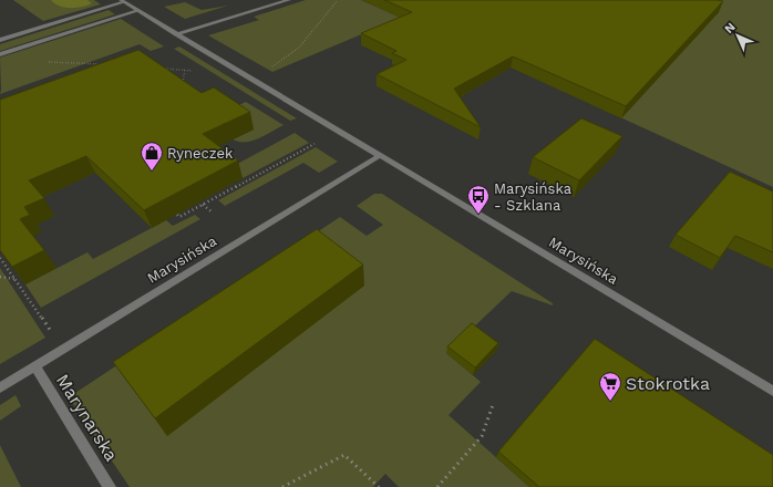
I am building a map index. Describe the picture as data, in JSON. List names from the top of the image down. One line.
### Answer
{"streets":{"street":["Marysińska","Marynarska"]},"crossings":[["Marysińska","Marynarska"]],"places":{"shop":["Ryneczek"],"bus stop":["Marysińska - Szklana"],"supermarket":["Stokrotka"]},"north":"top left"}
